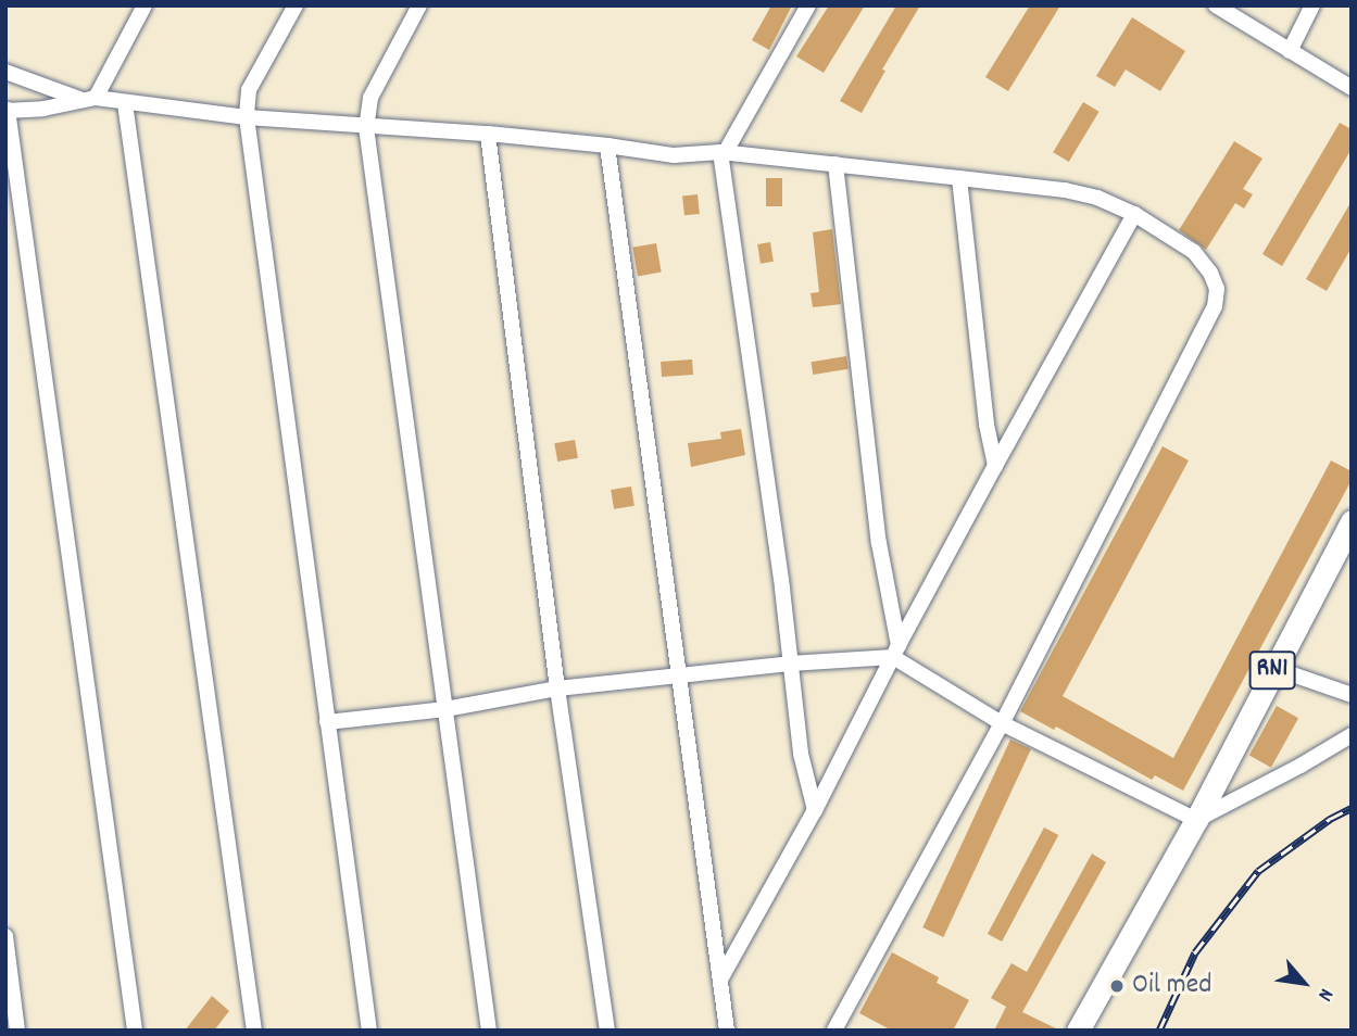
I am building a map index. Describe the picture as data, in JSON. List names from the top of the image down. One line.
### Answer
{"streets":{"highway":["RN1"]},"places":["Oil med"],"north":"bottom right"}
